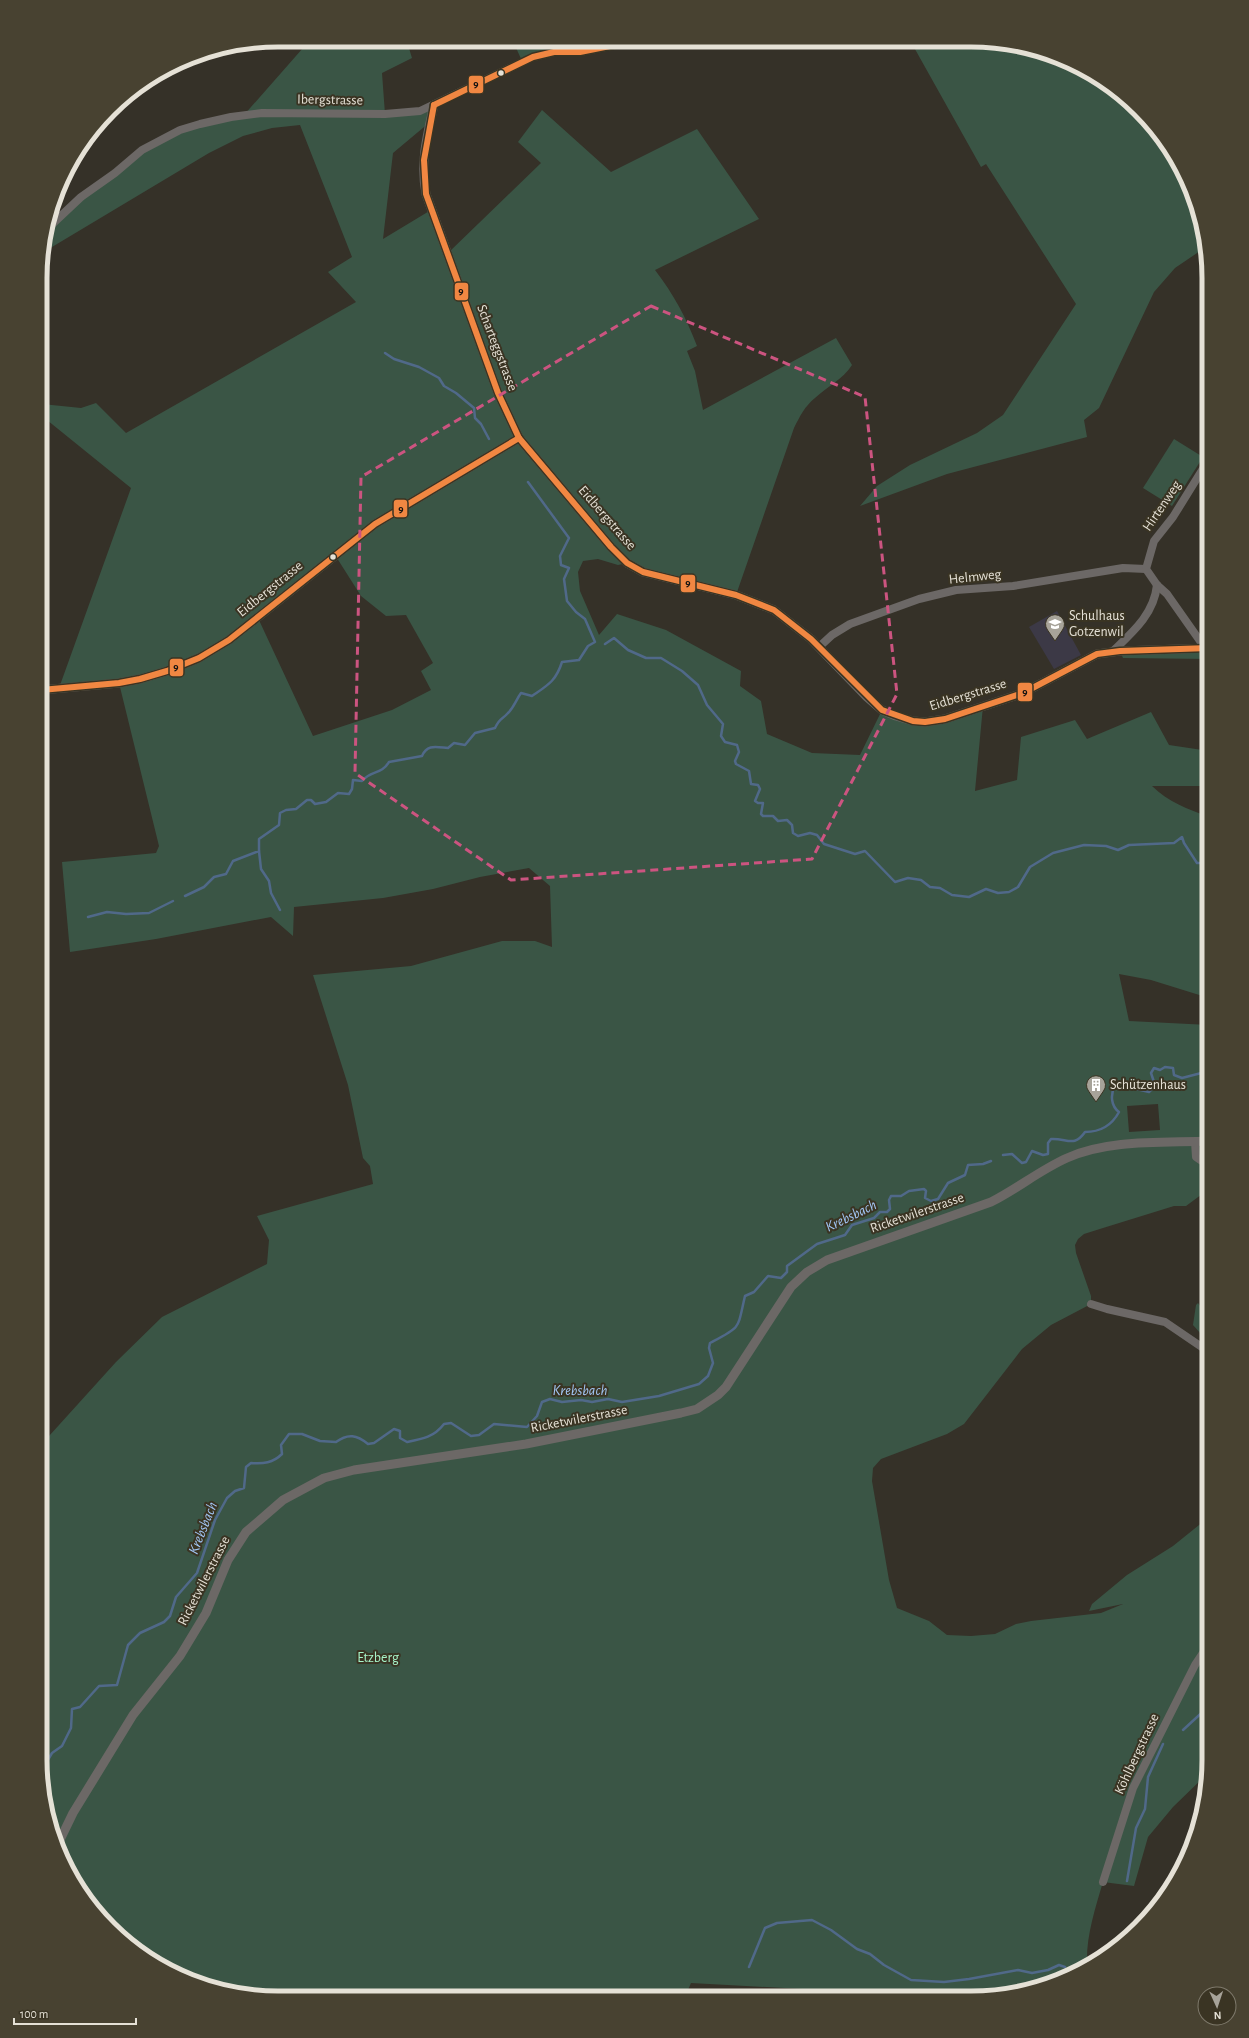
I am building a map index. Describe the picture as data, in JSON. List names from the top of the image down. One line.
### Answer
{"streets":{"street":["Ibergstrasse","Scharteggstrasse","Hirtenweg","Eidbergstrasse","Helmweg","Ricketwilerstrasse","Köhlbergstrasse"]},"crossings":[["Ibergstrasse","Scharteggstrasse"],["Scharteggstrasse","Eidbergstrasse"],["Hirtenweg","Helmweg"],["Eidbergstrasse","Helmweg"]],"water":["Krebsbach"],"parks":["Etzberg"],"places":{"school or university":["Schulhaus Gotzenwil"],"building":["Schützenhaus"]},"lines":["transit line 9"],"scale_bar":"100 m","north":"bottom"}
